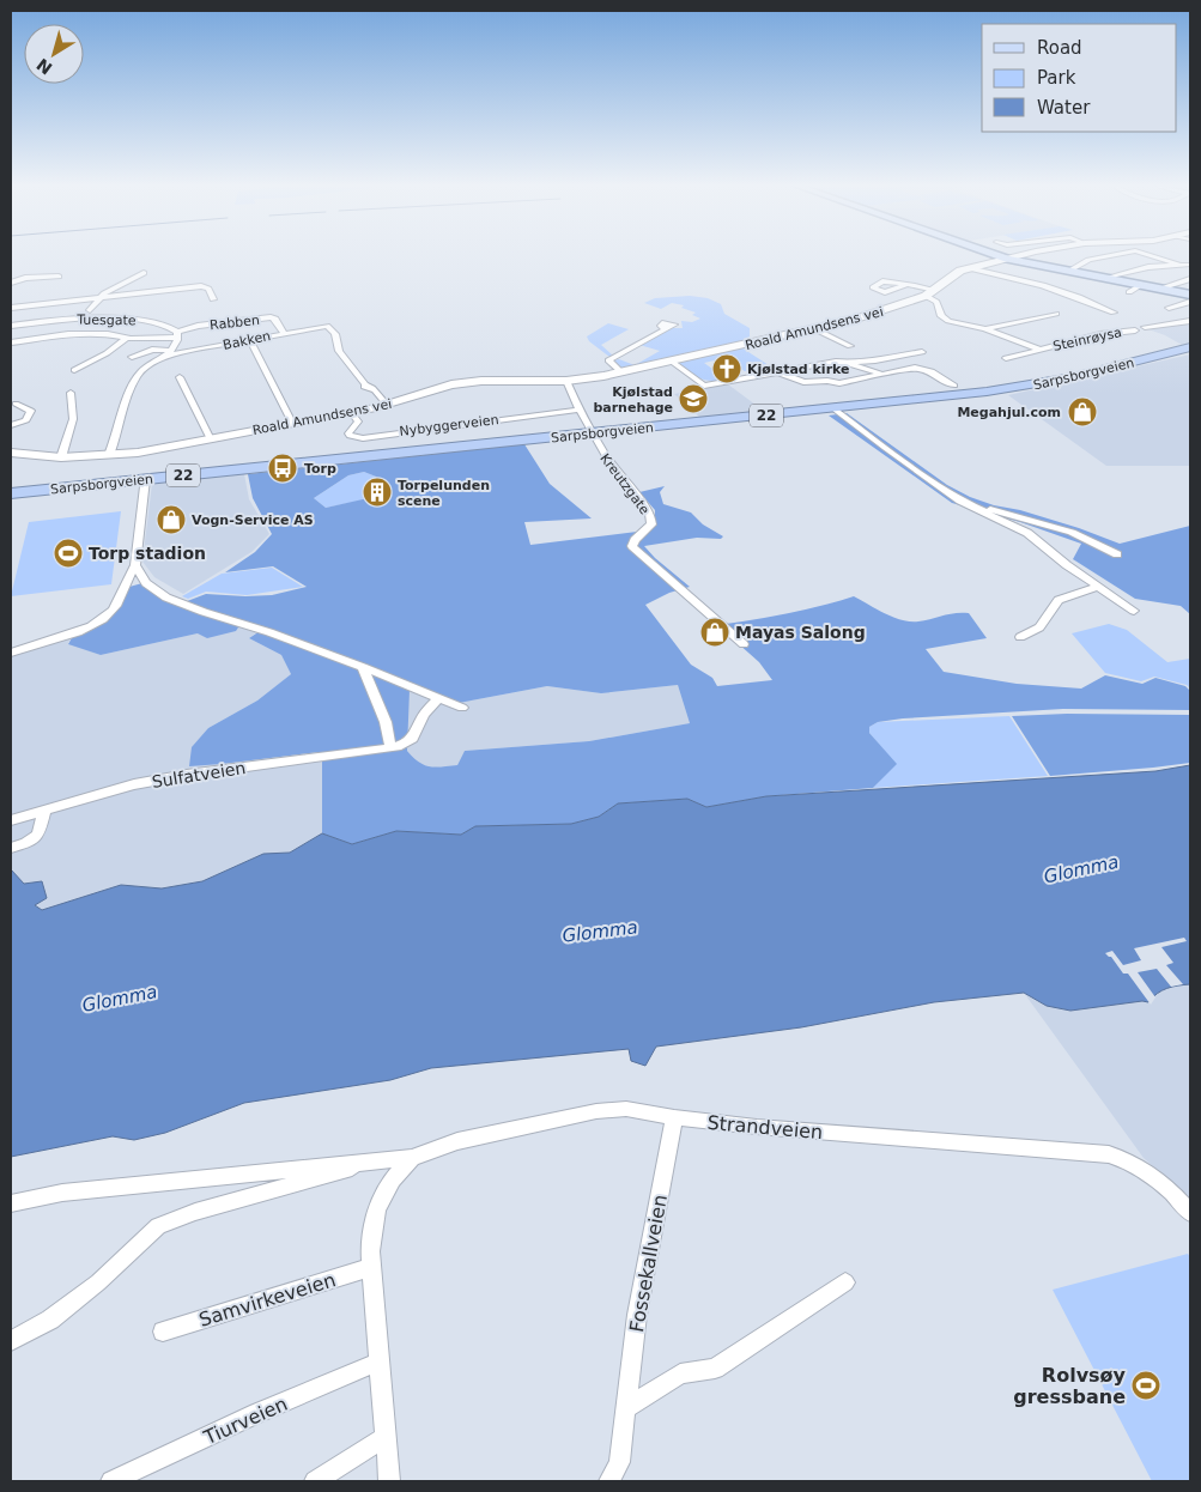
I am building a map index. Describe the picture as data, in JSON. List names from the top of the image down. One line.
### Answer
{"streets":{"highway":["Sarpsborgveien","22"],"street":["Tuesgate","Rabben","Roald Amundsens vei","Steinrøysa","Bakken","Nybyggerveien","Kreutzgate","Sulfatveien","Strandveien","Fossekallveien","Samvirkeveien","Tiurveien"]},"crossings":[["Tuesgate","Rabben"],["Rabben","Bakken"],["Roald Amundsens vei","Steinrøysa"],["Roald Amundsens vei","Bakken"],["Roald Amundsens vei","Nybyggerveien"],["Roald Amundsens vei","Kreutzgate"],["Sarpsborgveien","Kreutzgate"],["Nybyggerveien","Kreutzgate"],["Strandveien","Fossekallveien"]],"water":["Glomma"],"places":{"church":["Kjølstad kirke"],"school or university":["Kjølstad barnehage"],"shop":["Megahjul.com","Vogn-Service AS","Mayas Salong"],"bus stop":["Torp"],"building":["Torpelunden scene"],"sports":["Torp stadion","Rolvsøy gressbane"]},"legend":["Road","Park","Water"],"north":"bottom left"}
